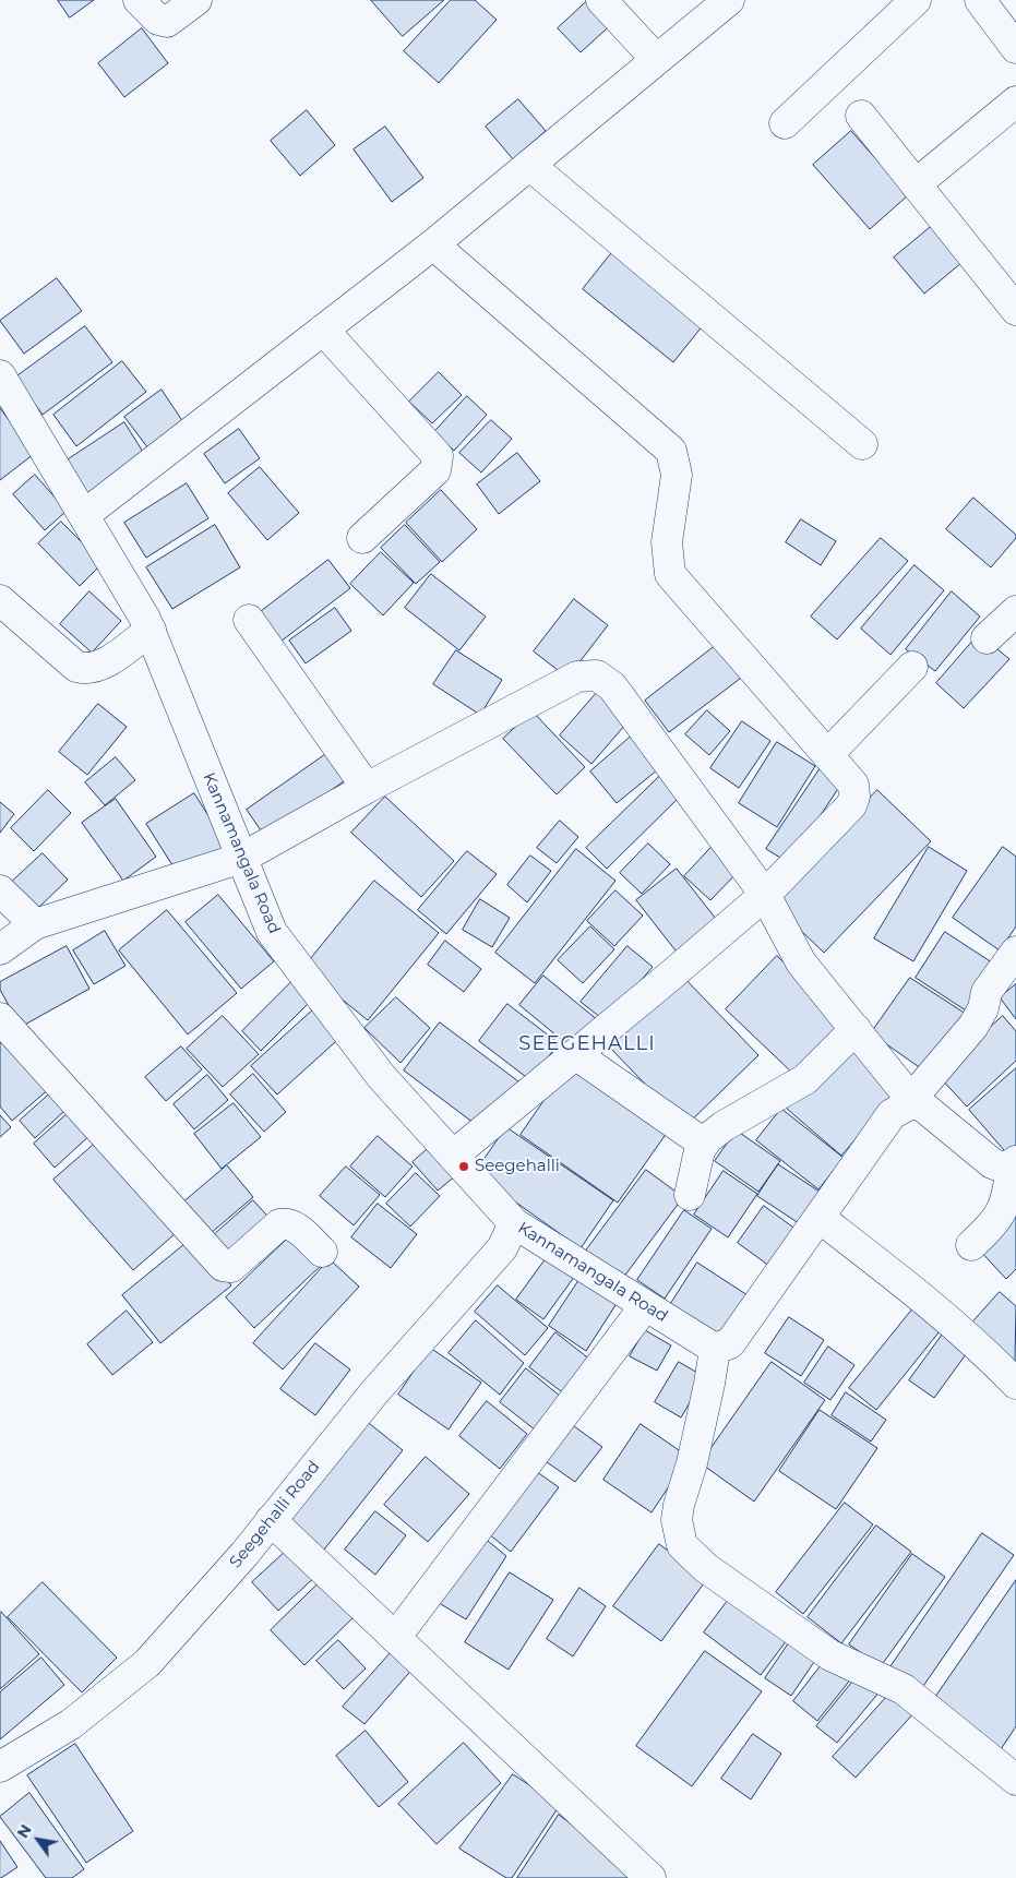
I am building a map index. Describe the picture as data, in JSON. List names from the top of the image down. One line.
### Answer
{"streets":{"street":["Kannamangala Road","Seegehalli Road"]},"crossings":[["Kannamangala Road","Seegehalli Road"]],"districts":["SEEGEHALLI"],"places":["Seegehalli"],"north":"top left"}
